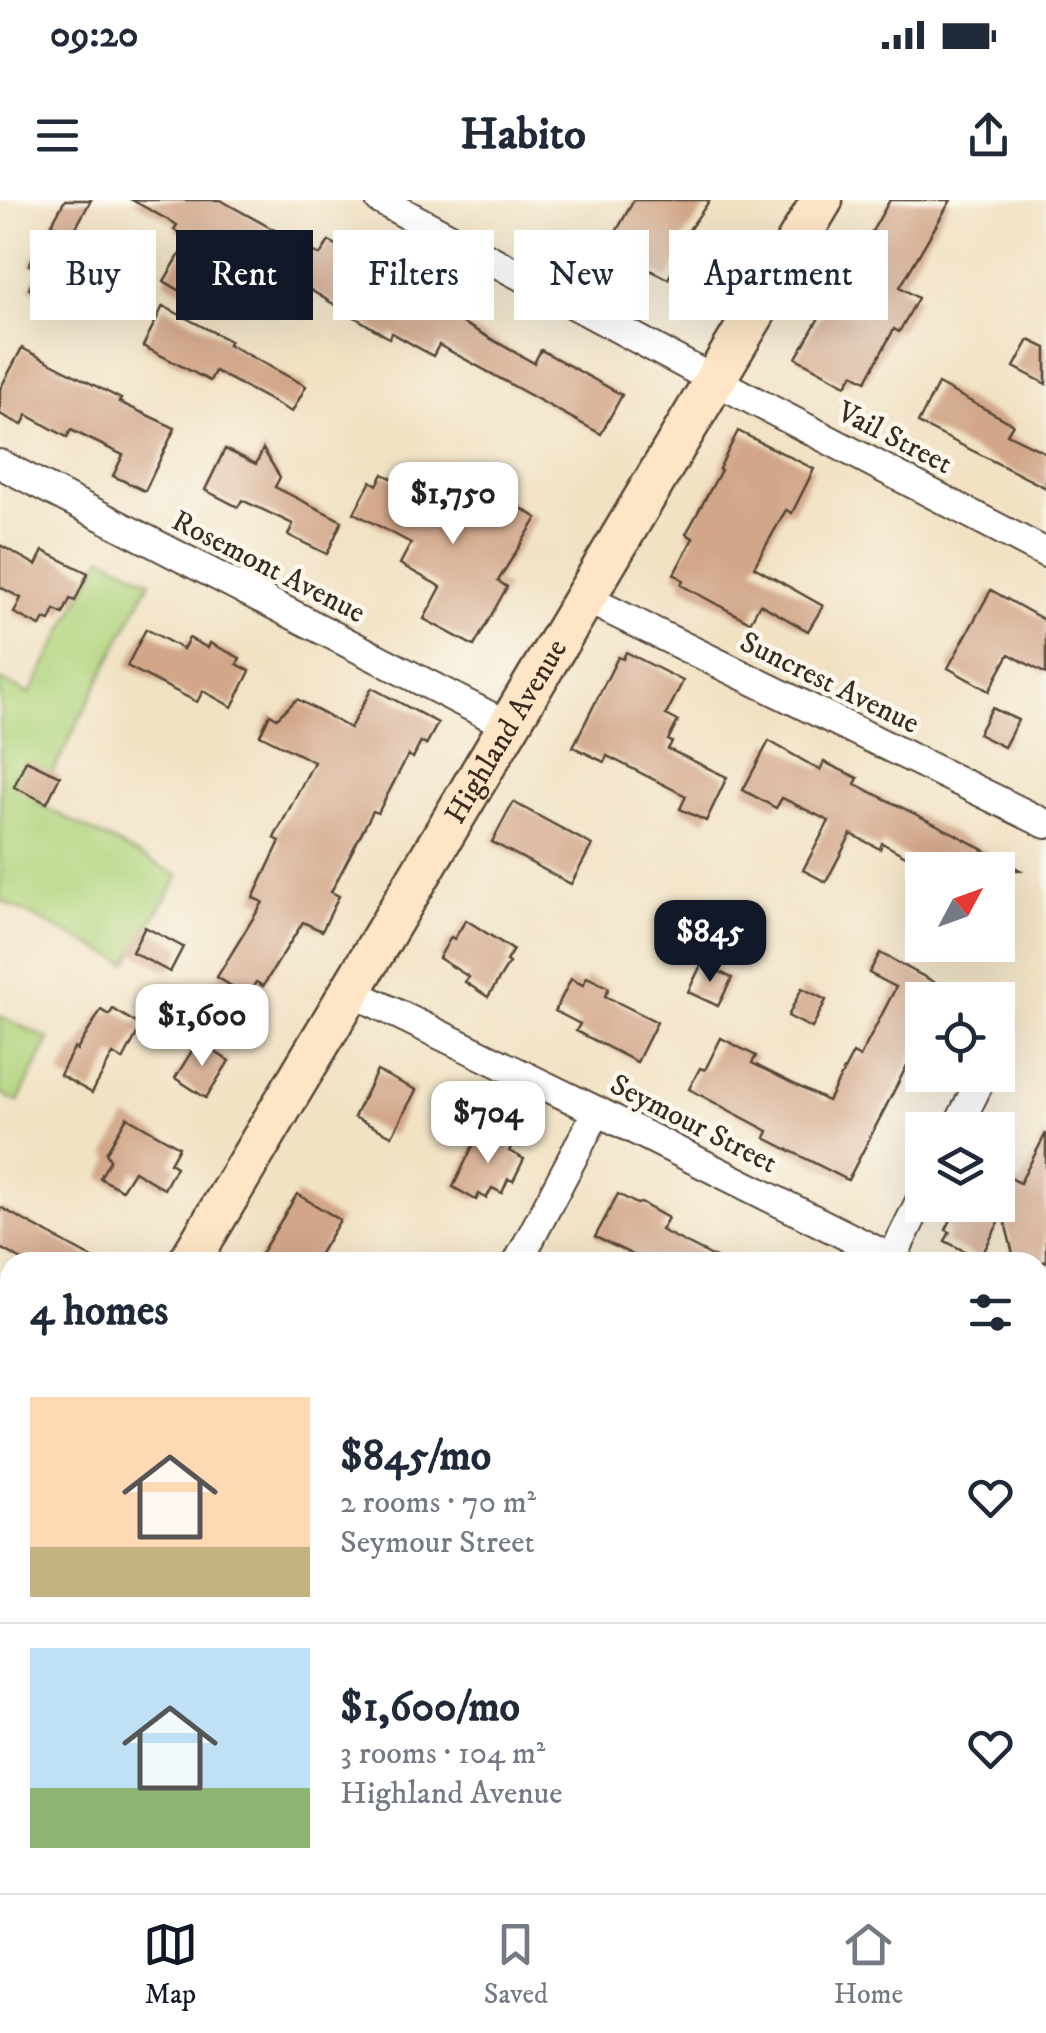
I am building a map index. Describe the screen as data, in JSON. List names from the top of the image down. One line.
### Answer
{"streets":{"main road":["Highland Avenue"],"street":["Vail Street","Rosemont Avenue","Suncrest Avenue","Seymour Street"]},"crossings":[["Vail Street","Highland Avenue"],["Rosemont Avenue","Highland Avenue"],["Suncrest Avenue","Highland Avenue"],["Highland Avenue","Seymour Street"]],"north":"top right","page":{"status":"09:20","header":"Habito","chip":["Buy","Rent","Filters","New","Apartment"],"price":["$1,750","$845","$1,600","$704"],"heading":"4 homes","list":[{"name":"$845/mo","note":"2 rooms · 70 m² · Seymour Street"},{"name":"$1,600/mo","note":"3 rooms · 104 m² · Highland Avenue"}],"tabs":["Map","Saved","Home"]}}
